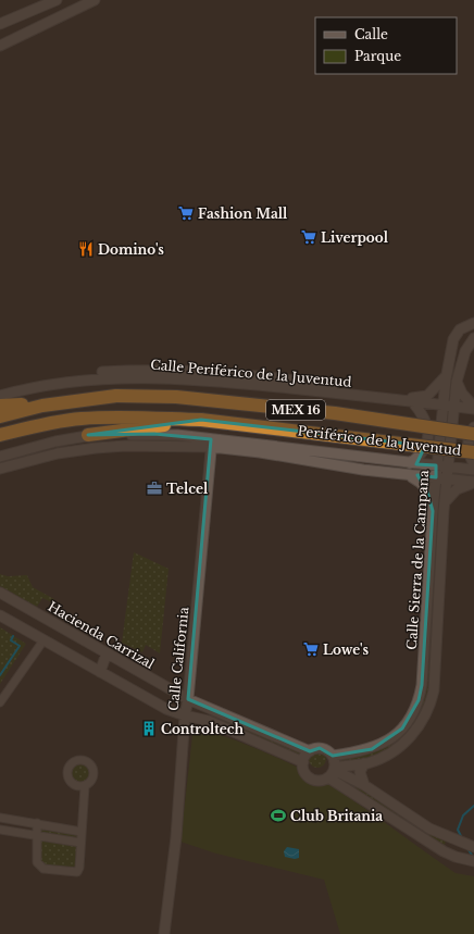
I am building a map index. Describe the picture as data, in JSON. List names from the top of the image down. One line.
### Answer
{"streets":{"highway":["MEX 16","Periférico de la Juventud"],"street":["Calle Periférico de la Juventud","Calle Sierra de la Campana","Hacienda Carrizal","Calle California"]},"crossings":[["Calle Periférico de la Juventud","Calle Sierra de la Campana"],["Calle Sierra de la Campana","Hacienda Carrizal"],["Hacienda Carrizal","Calle California"]],"places":{"supermarket":["Fashion Mall","Liverpool","Lowe's"],"restaurant":["Domino's"],"office":["Telcel"],"building":["Controltech"],"sports":["Club Britania"]},"legend":["Calle","Parque"]}
